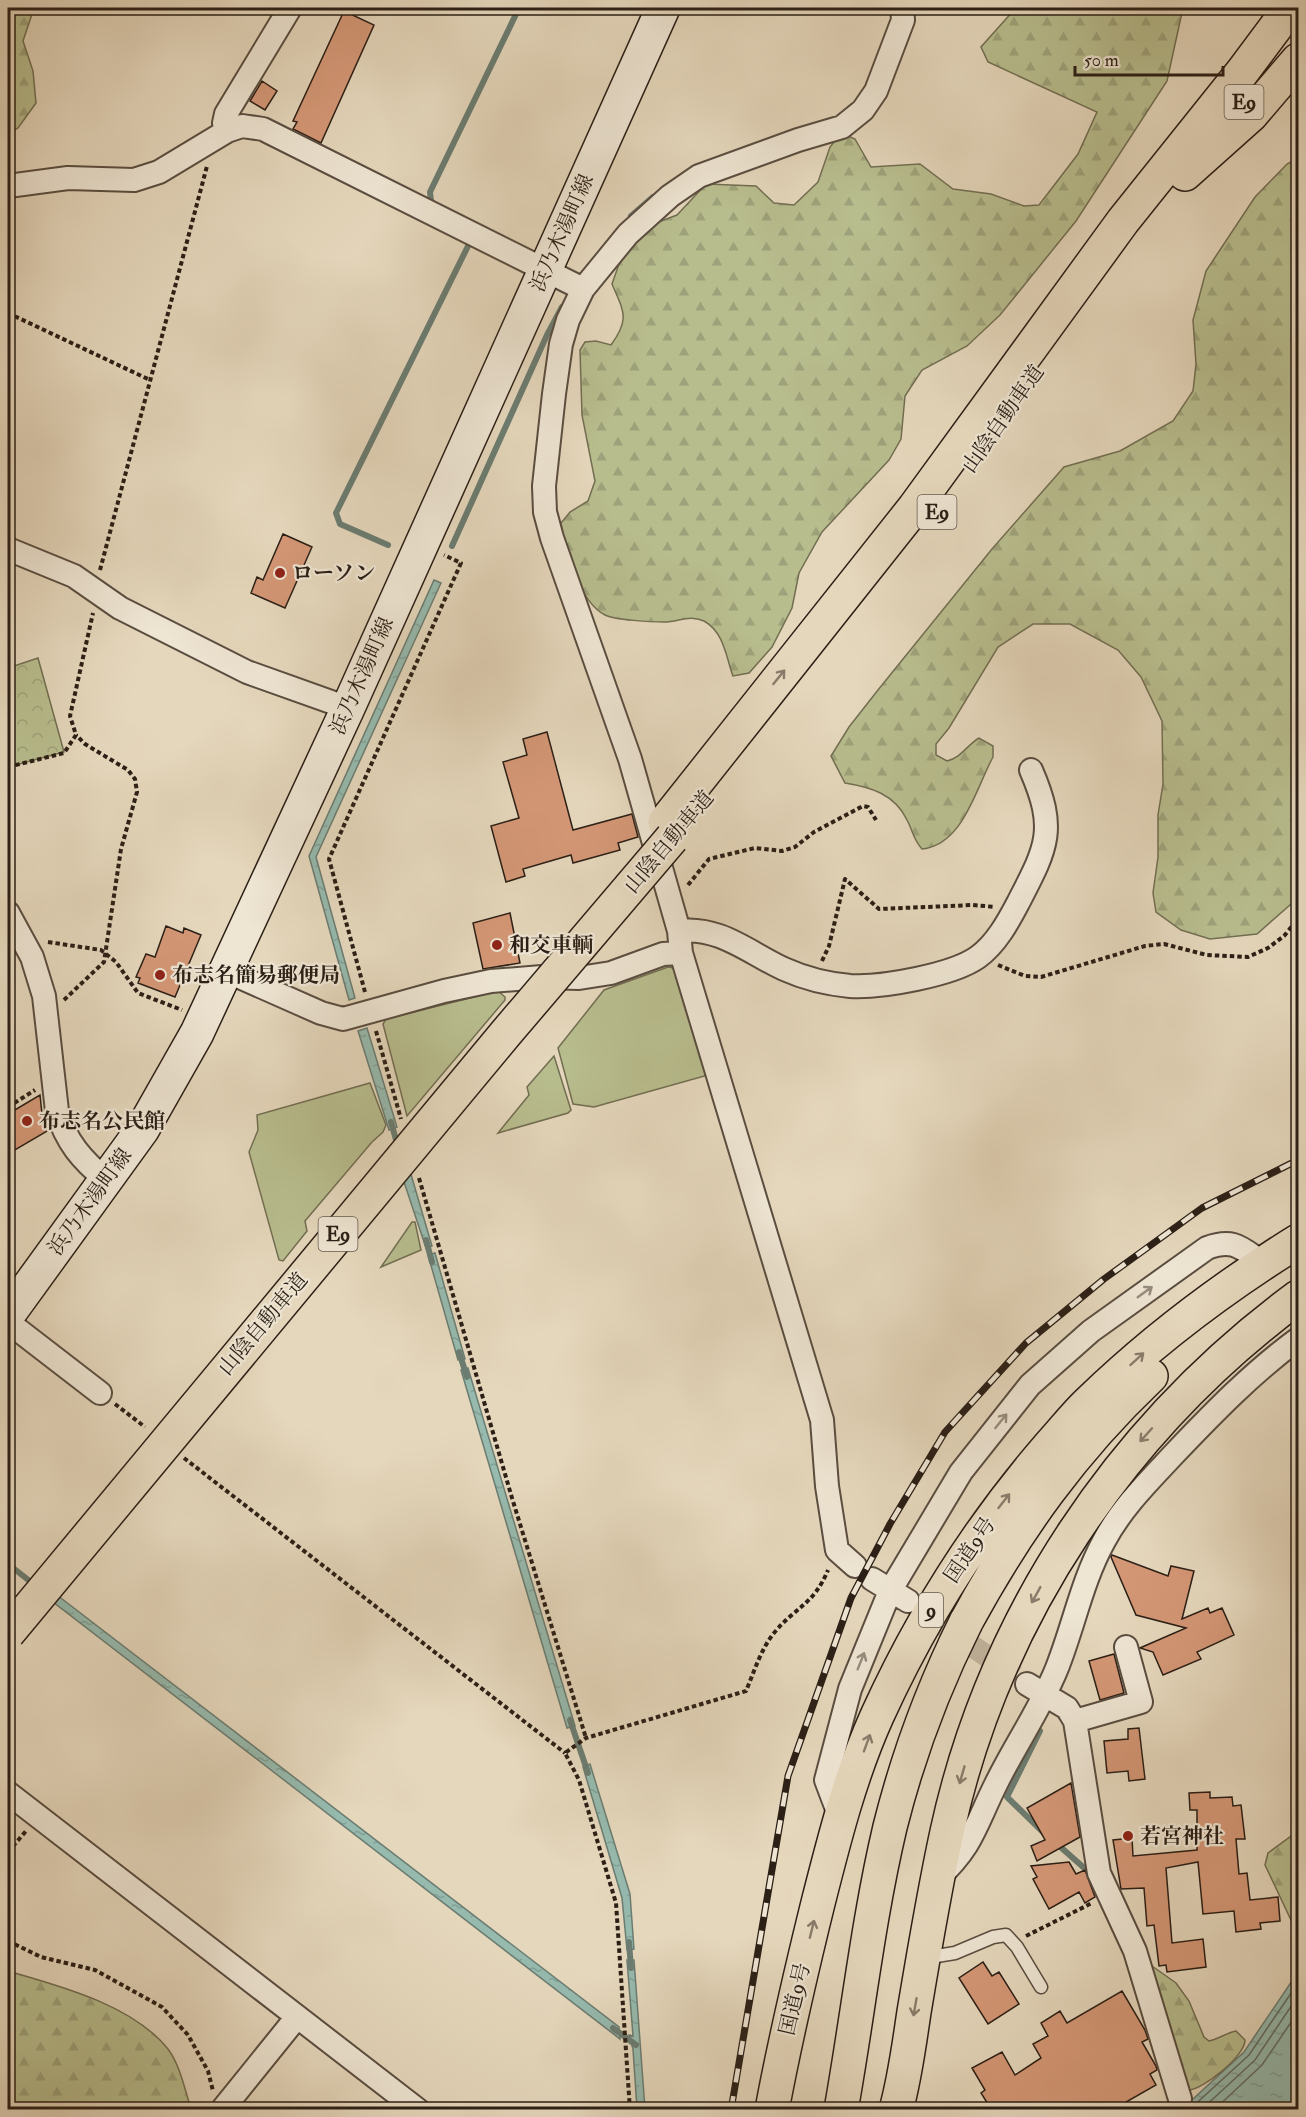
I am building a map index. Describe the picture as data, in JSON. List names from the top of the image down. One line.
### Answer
{"streets":{"highway":["E9","山陰自動車道","国道9号","9"],"main road":["浜乃木湯町線"]},"crossings":[["E9","山陰自動車道"]],"places":["ローソン","和交車輌","布志名簡易郵便局","布志名公民館","若宮神社"],"scale_bar":"50 m"}
